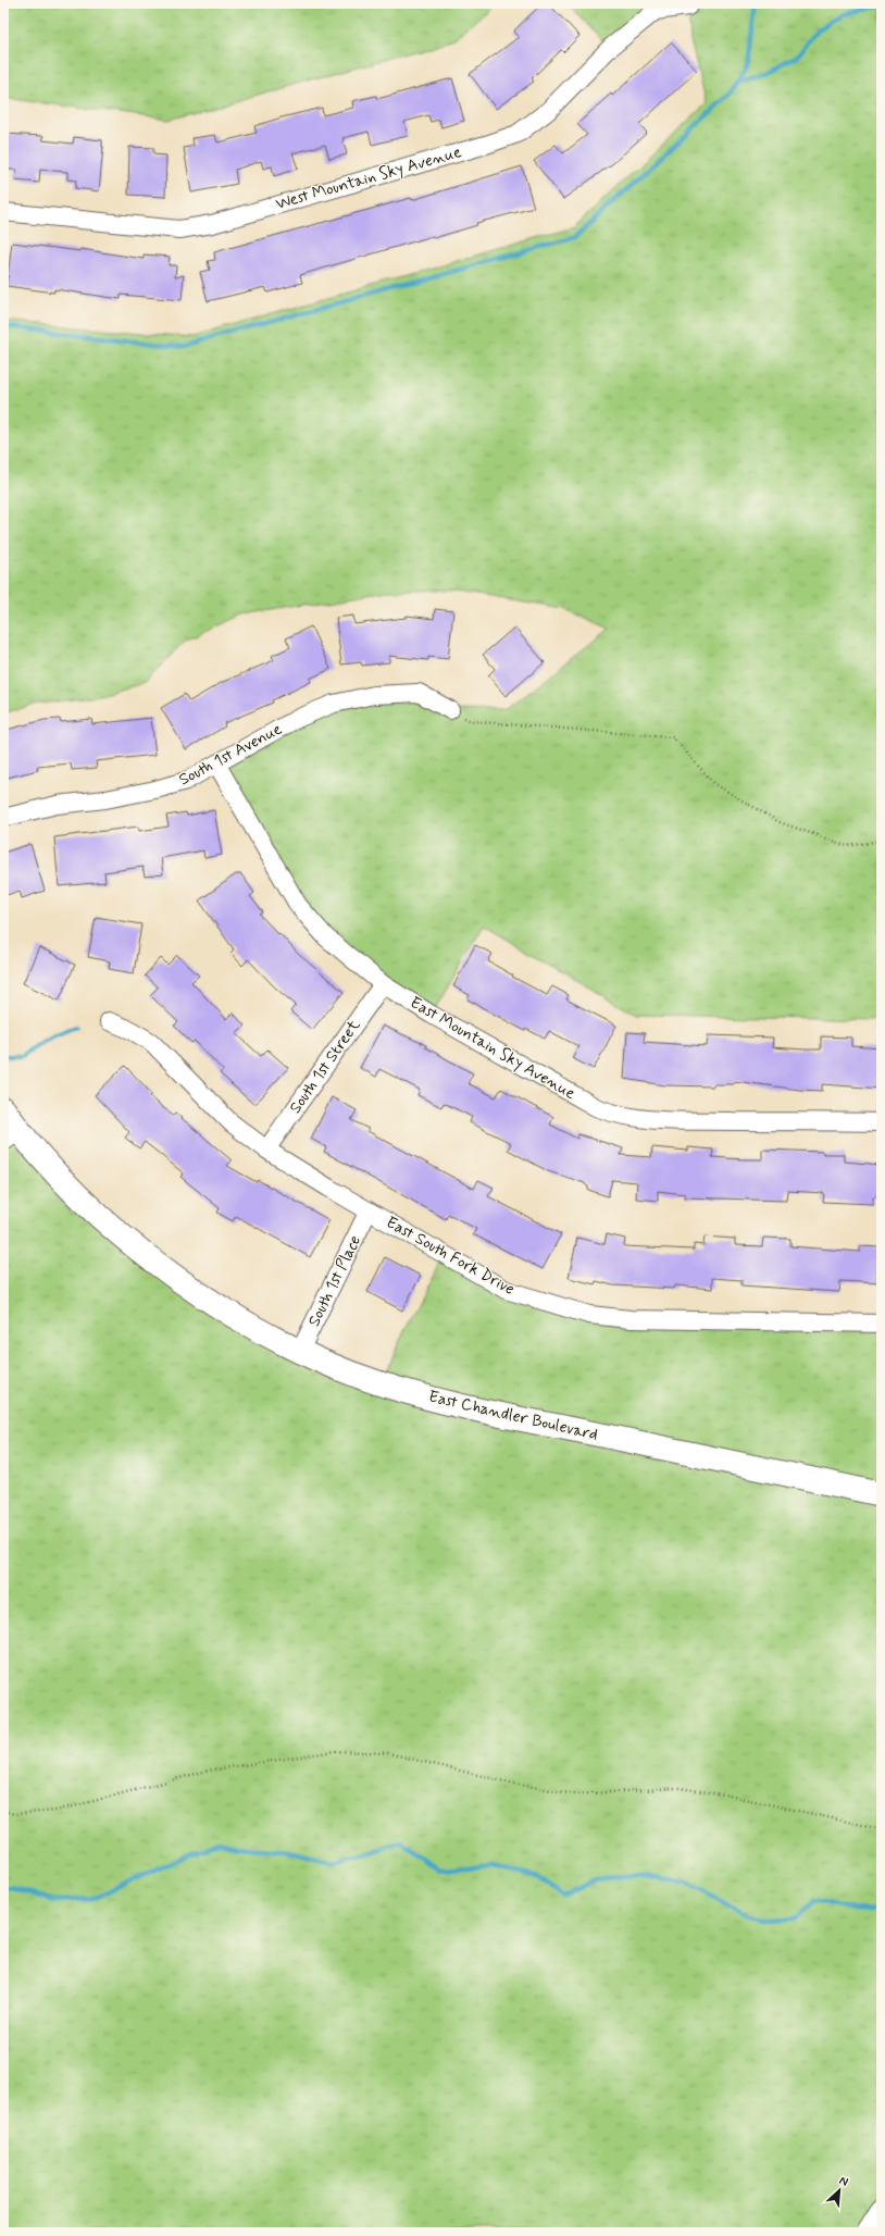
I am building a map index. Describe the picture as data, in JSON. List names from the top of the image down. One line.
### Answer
{"streets":{"main road":["East Chandler Boulevard"],"street":["West Mountain Sky Avenue","South 1st Avenue","East Mountain Sky Avenue","South 1st Street","East South Fork Drive","South 1st Place"]},"crossings":[["South 1st Avenue","East Mountain Sky Avenue"],["East Mountain Sky Avenue","South 1st Street"],["South 1st Street","East South Fork Drive"],["East South Fork Drive","South 1st Place"],["South 1st Place","East Chandler Boulevard"]],"north":"top right"}
